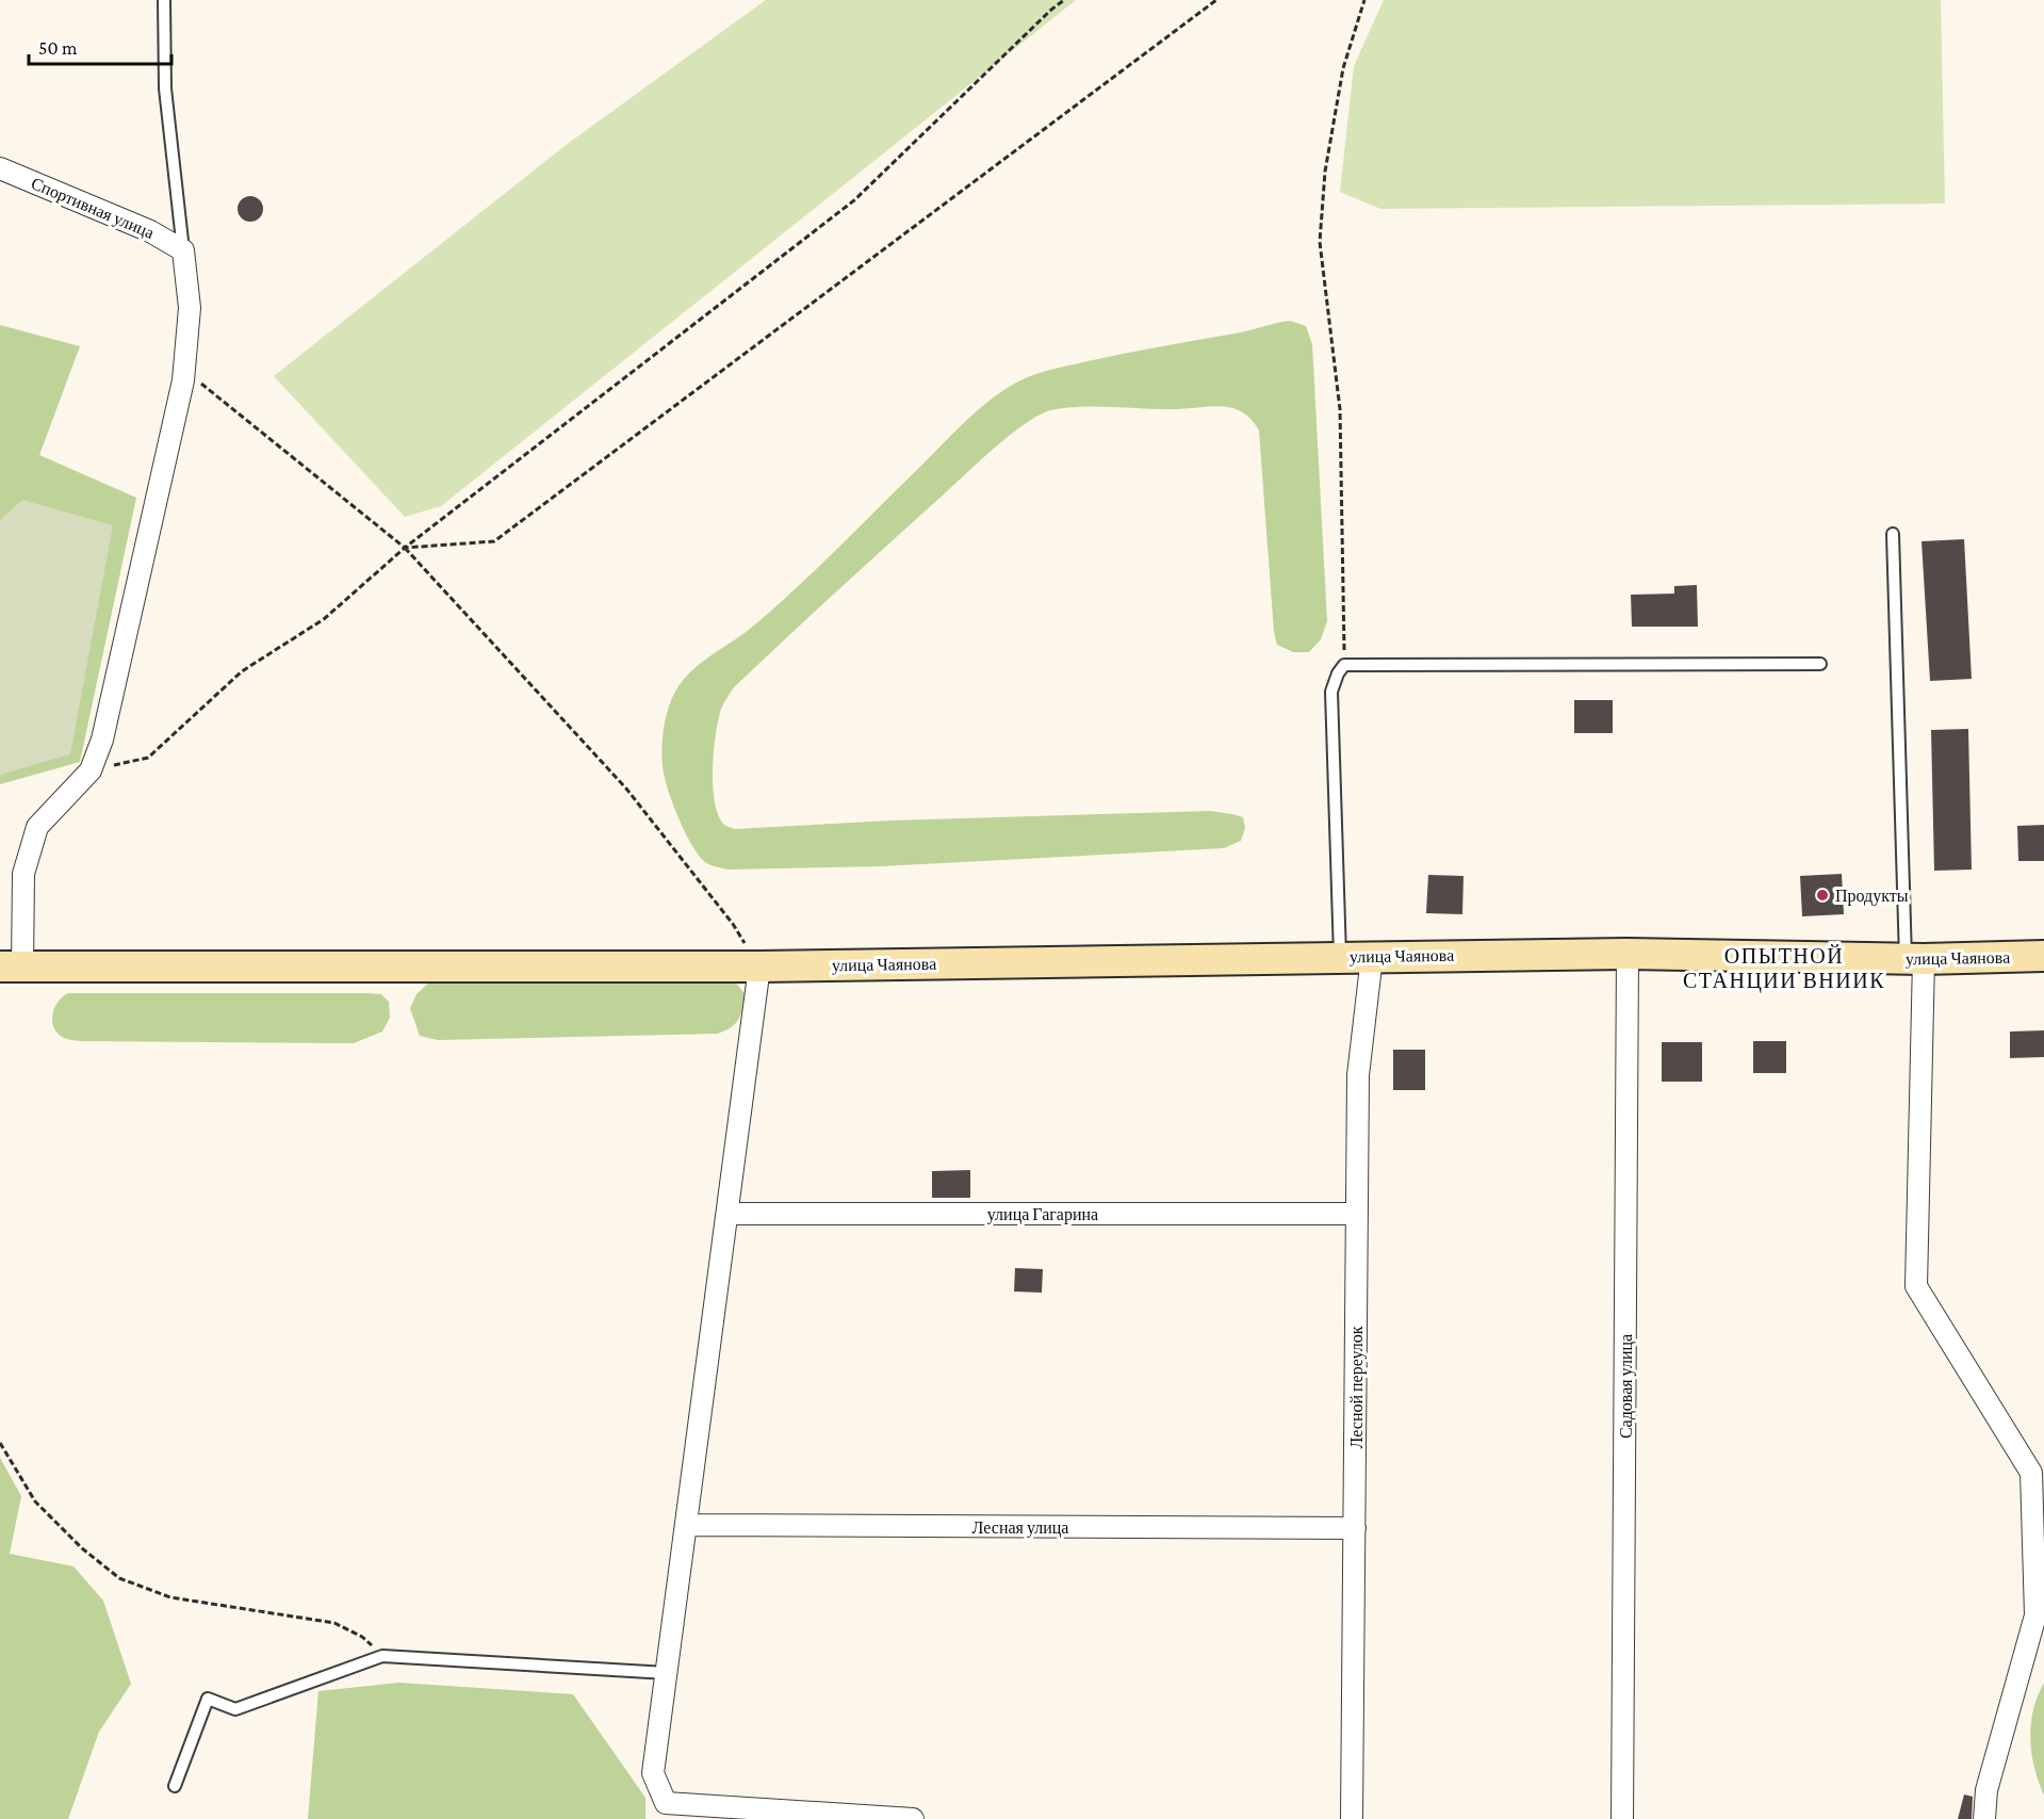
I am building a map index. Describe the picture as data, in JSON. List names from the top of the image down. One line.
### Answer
{"streets":{"street":["Спортивная улица","улица Чаянова","улица Гагарина","Садовая улица","Лесной переулок","Лесная улица"]},"crossings":[["улица Чаянова","Садовая улица"],["улица Чаянова","Лесной переулок"],["улица Гагарина","Лесной переулок"],["Лесной переулок","Лесная улица"]],"districts":["ОПЫТНОЙ СТАНЦИИ ВНИИК"],"places":["Продукты"],"scale_bar":"50 m"}
